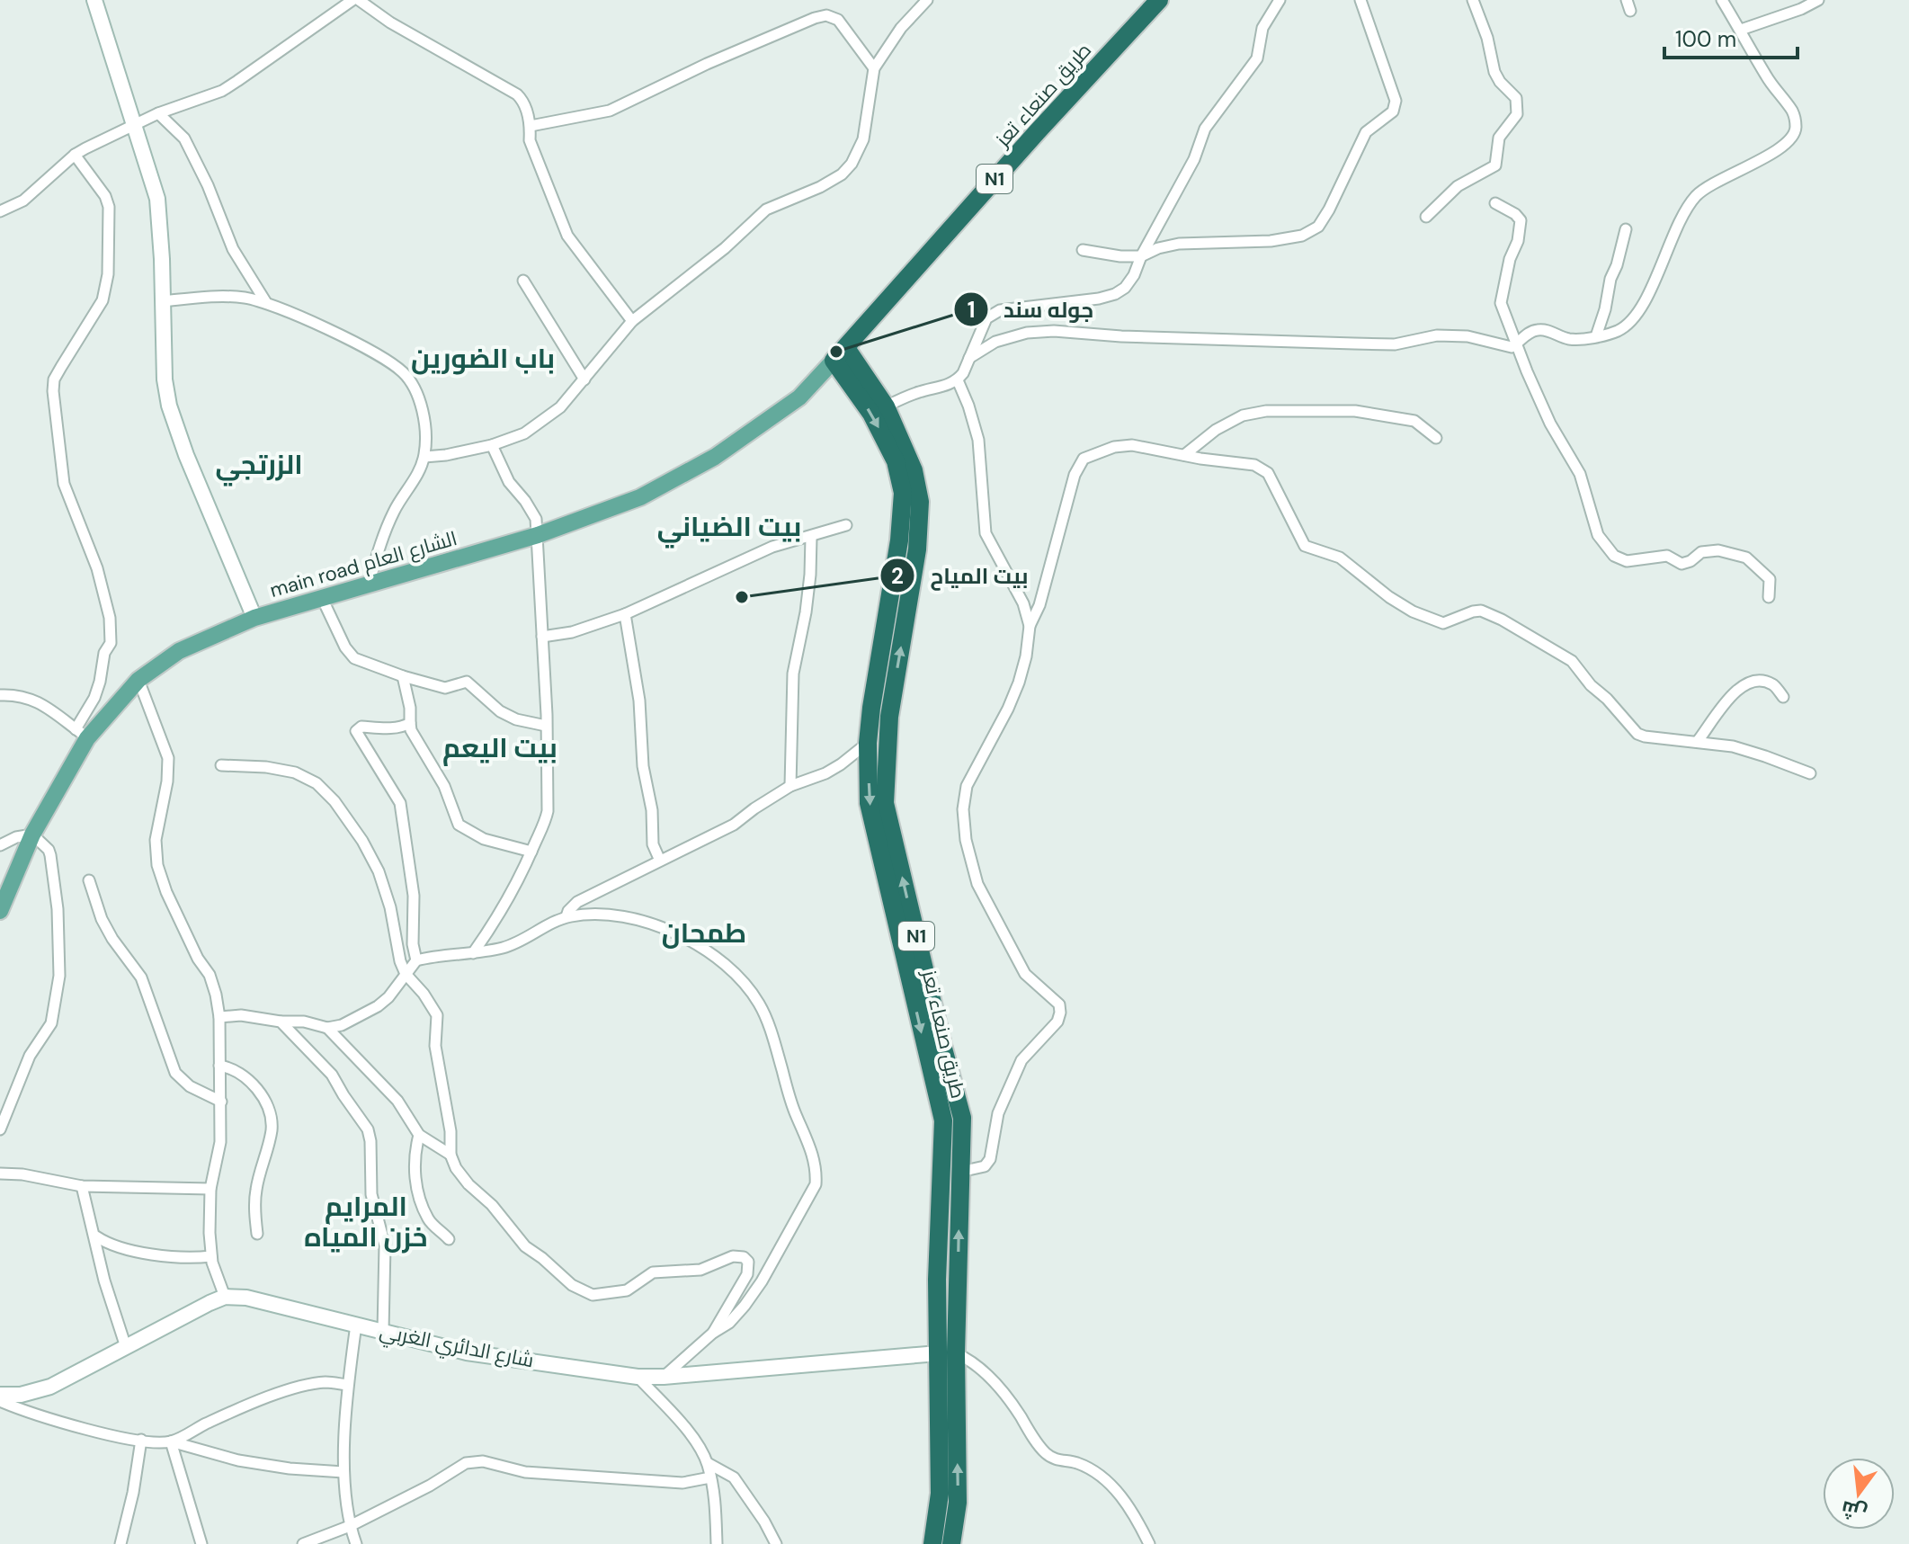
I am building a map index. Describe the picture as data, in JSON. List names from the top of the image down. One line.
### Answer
{"streets":{"highway":["طريق صنعاء تعز","N1"],"main road":["main road الشارع العام"],"street":["شارع الدائري الغربي"]},"crossings":[["طريق صنعاء تعز","main road الشارع العام"],["طريق صنعاء تعز","شارع الدائري الغربي"]],"districts":["باب الضورين","الزرتجي","بيت الضياني","بيت اليعم","طمحان","المرايم خزن المياه"],"places":["جوله سند","بيت المياح"],"scale_bar":"100 m","north":"bottom"}
